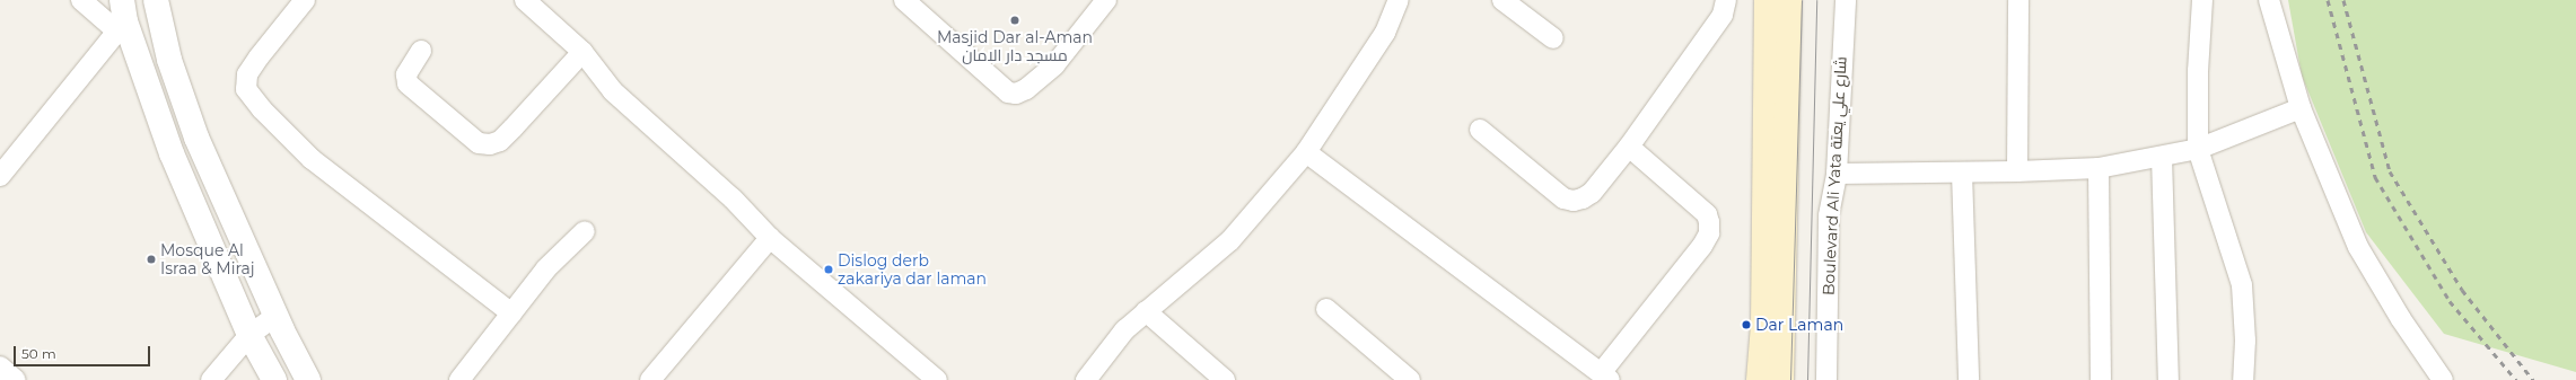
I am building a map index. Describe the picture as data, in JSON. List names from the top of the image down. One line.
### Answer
{"streets":{"street":["Boulevard Ali Yata شارع علي يعتة"]},"places":["Masjid Dar al-Aman مسجد دار الامان","Mosque Al Israa & Miraj","Dislog derb zakariya dar laman","Dar Laman"],"scale_bar":"50 m"}
